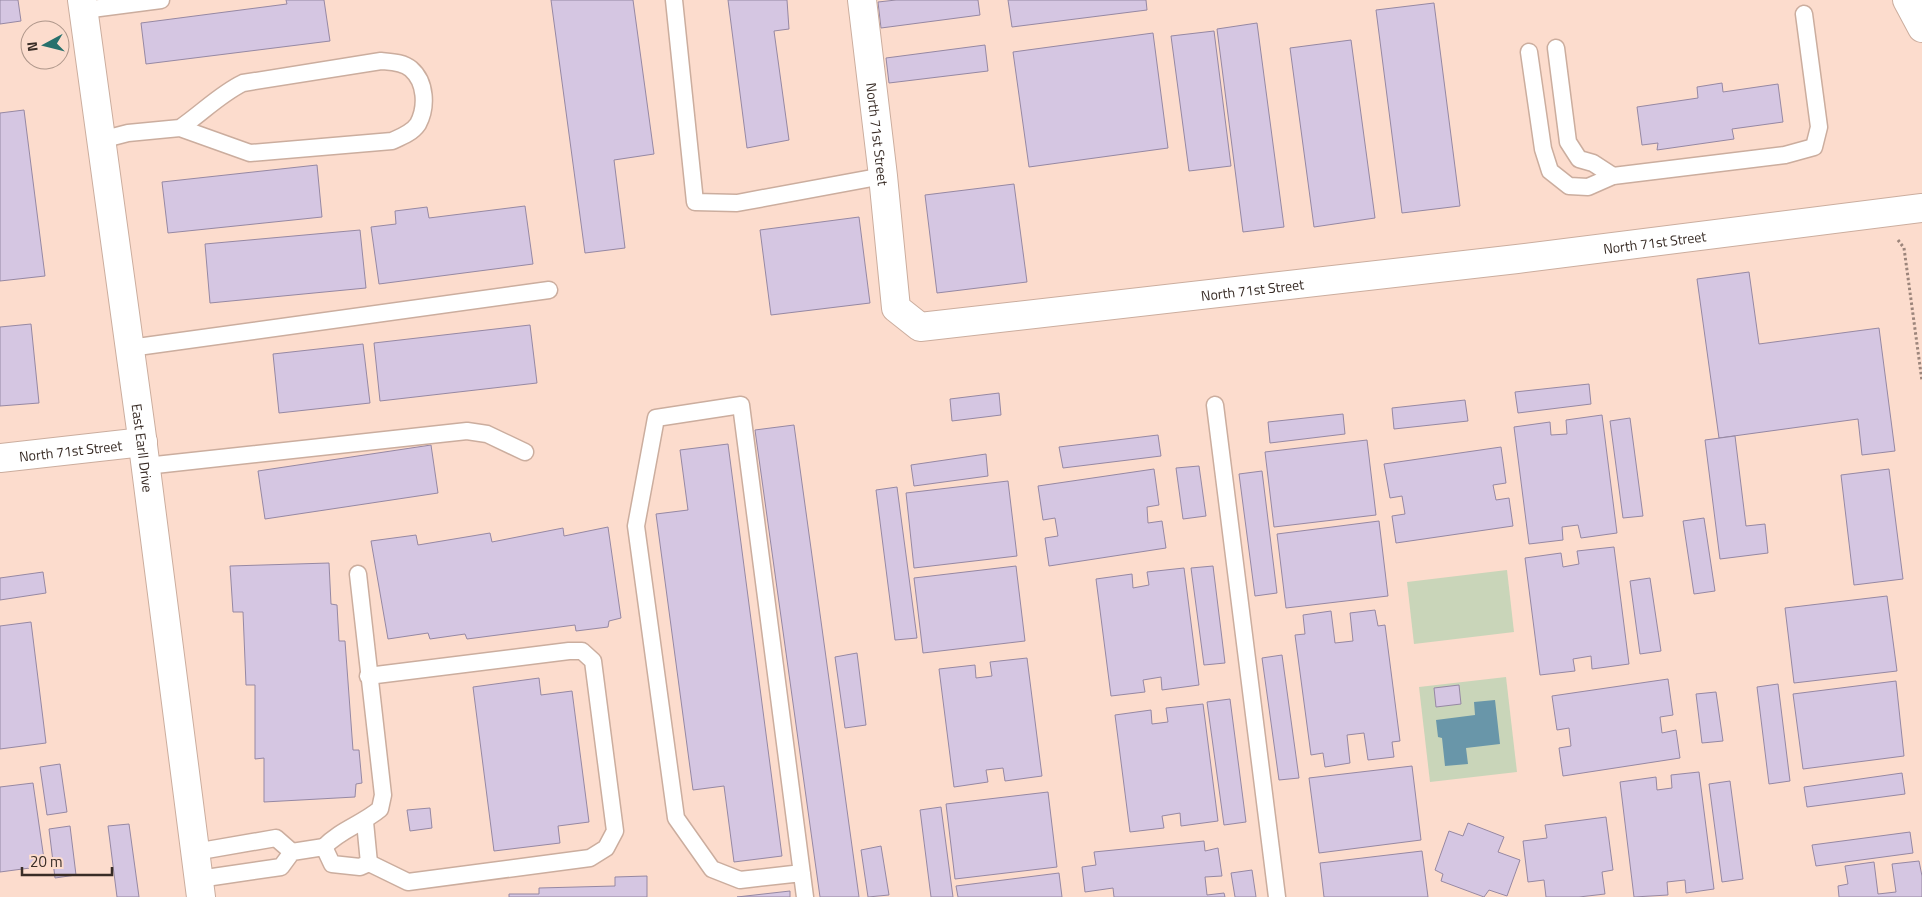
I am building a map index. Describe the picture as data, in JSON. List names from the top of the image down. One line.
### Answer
{"streets":{"street":["North 71st Street","East Earll Drive"]},"crossings":[["North 71st Street","East Earll Drive"]],"scale_bar":"20 m","north":"left"}
